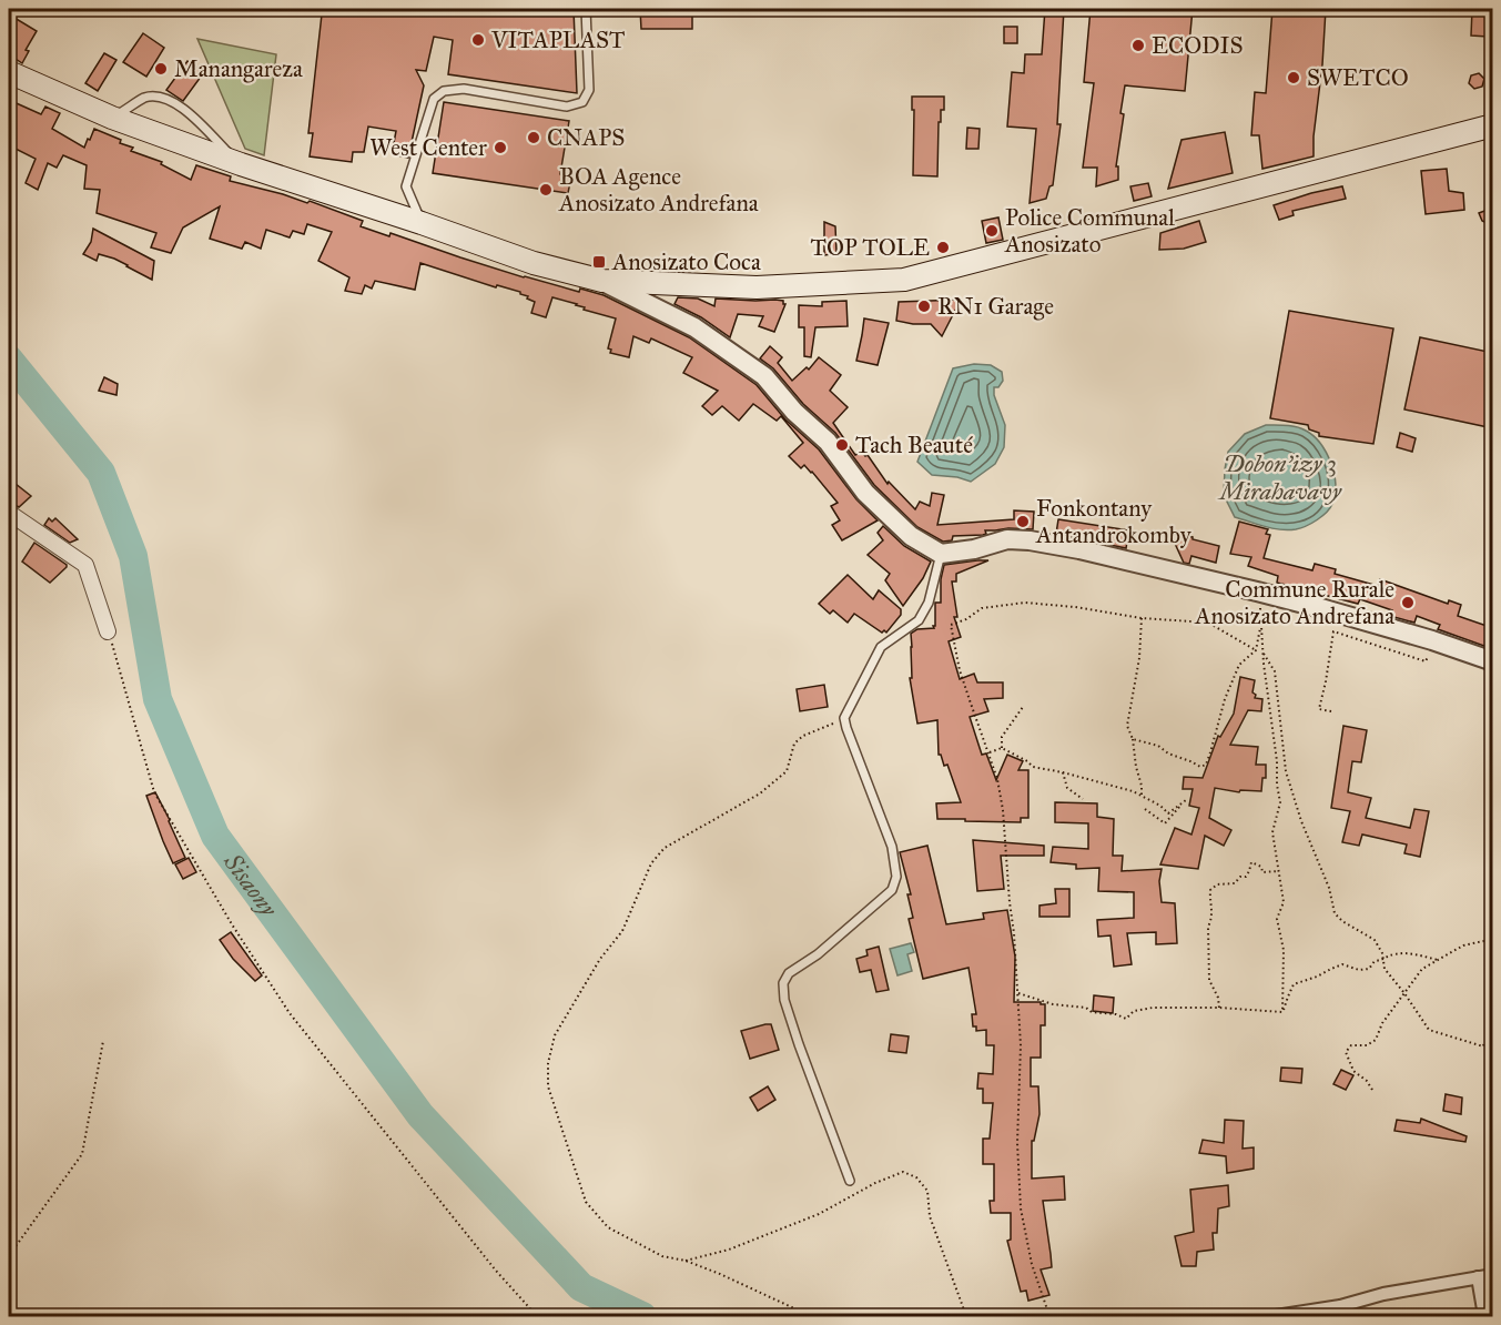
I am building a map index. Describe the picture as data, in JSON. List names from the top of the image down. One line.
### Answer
{"water":["Dobon'izy 3 Mirahavavy","Sisaony"],"places":{"other":["VITAPLAST","ECODIS","Manangareza","SWETCO","CNAPS","West Center","BOA Agence Anosizato Andrefana","Police Communal Anosizato","TOP TOLE","RN1 Garage","Tach Beauté","Fonkontany Antandrokomby","Commune Rurale Anosizato Andrefana"],"transit":["Anosizato Coca"]}}
